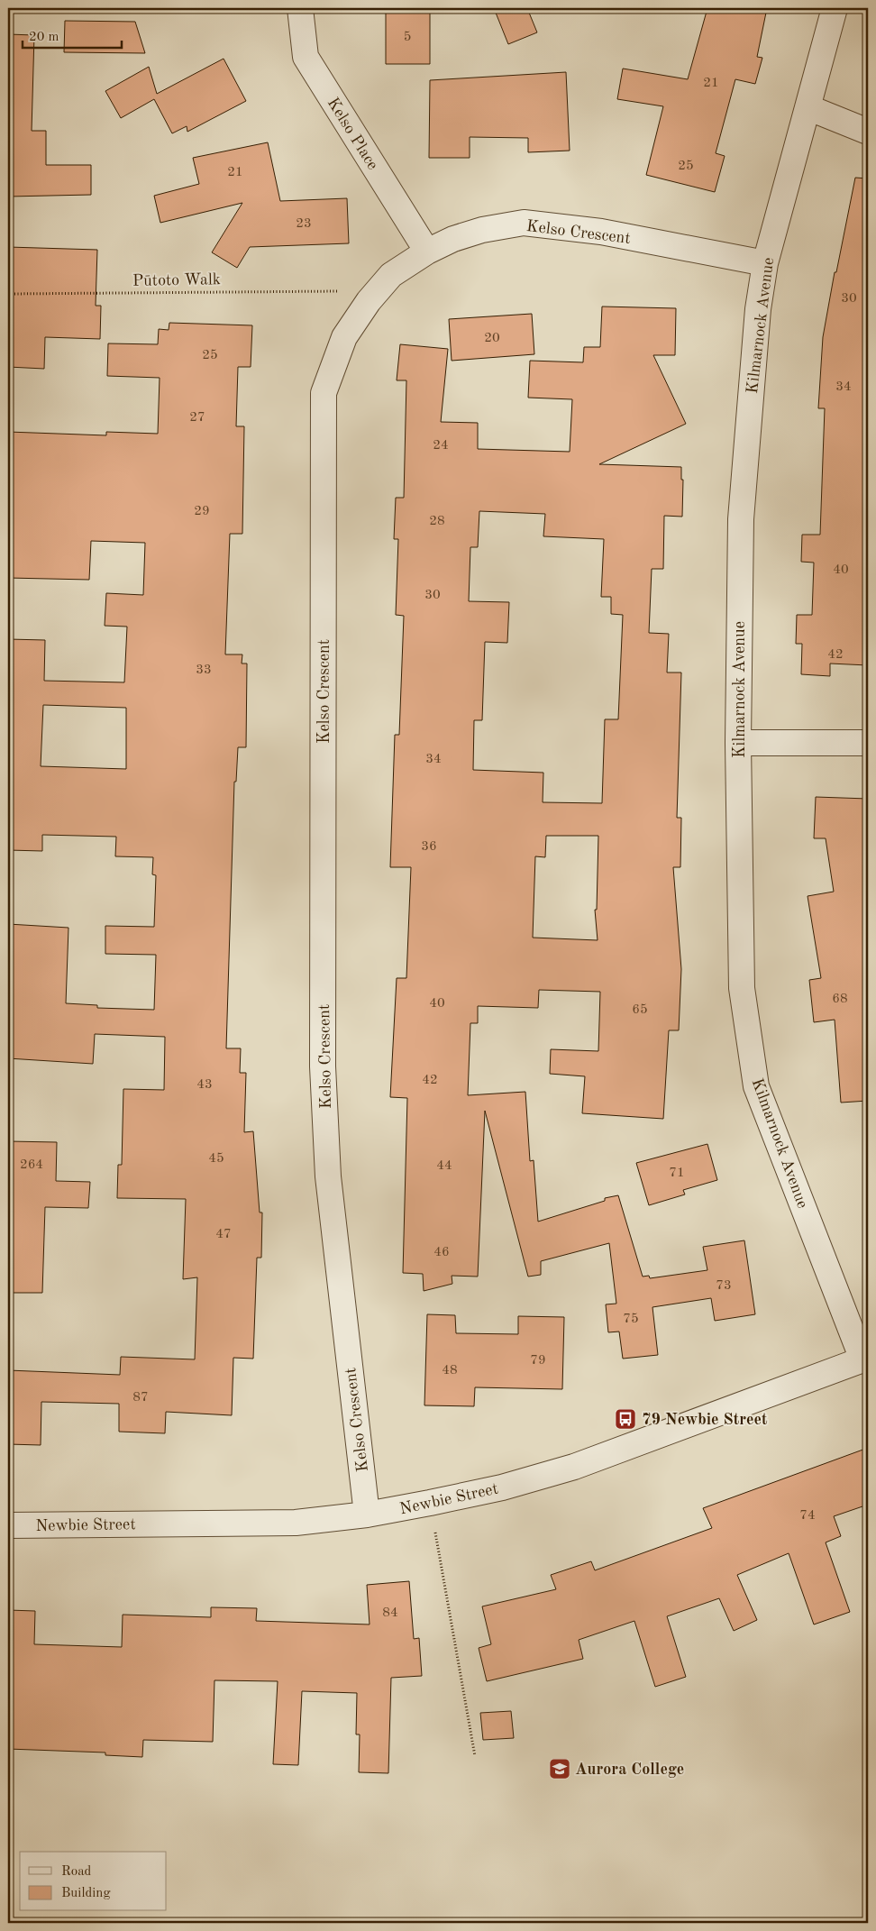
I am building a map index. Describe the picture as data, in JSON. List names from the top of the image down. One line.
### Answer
{"streets":{"street":["Kelso Place","Kelso Crescent","Kilmarnock Avenue","Newbie Street"],"path":["Pūtoto Walk"]},"crossings":[["Kelso Place","Kelso Crescent"],["Kelso Crescent","Kilmarnock Avenue"],["Kelso Crescent","Newbie Street"],["Kilmarnock Avenue","Newbie Street"]],"places":{"bus stop":["79 Newbie Street"],"school or university":["Aurora College"]},"house_numbers":["5","21","25","21","23","30","20","25","34","27","24","29","28","40","30","42","33","34","36","68","40","65","42","43","45","264","44","71","47","46","73","75","79","48","87","74","84"],"legend":["Road","Building"],"scale_bar":"20 m"}
